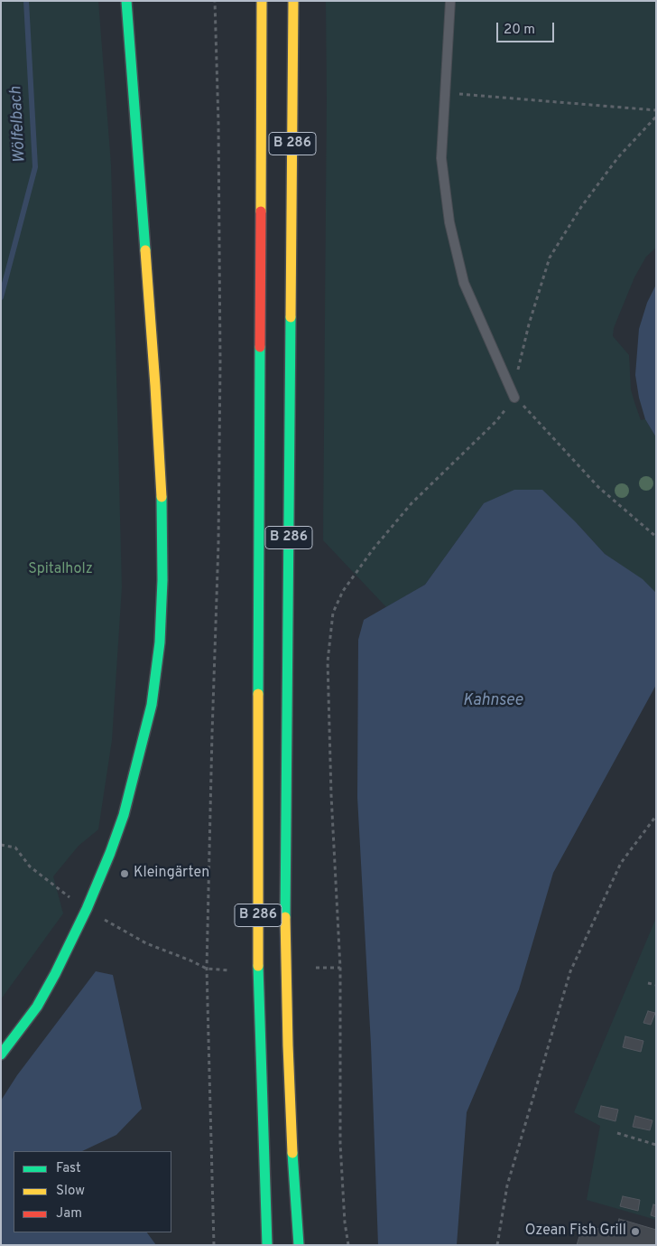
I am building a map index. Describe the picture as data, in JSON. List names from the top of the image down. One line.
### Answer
{"streets":{"main road":["B 286"]},"water":["Wölfelbach","Kahnsee"],"parks":["Spitalholz"],"places":["Kleingärten","Ozean Fish Grill"],"legend":["Fast","Slow","Jam"],"scale_bar":"20 m"}
